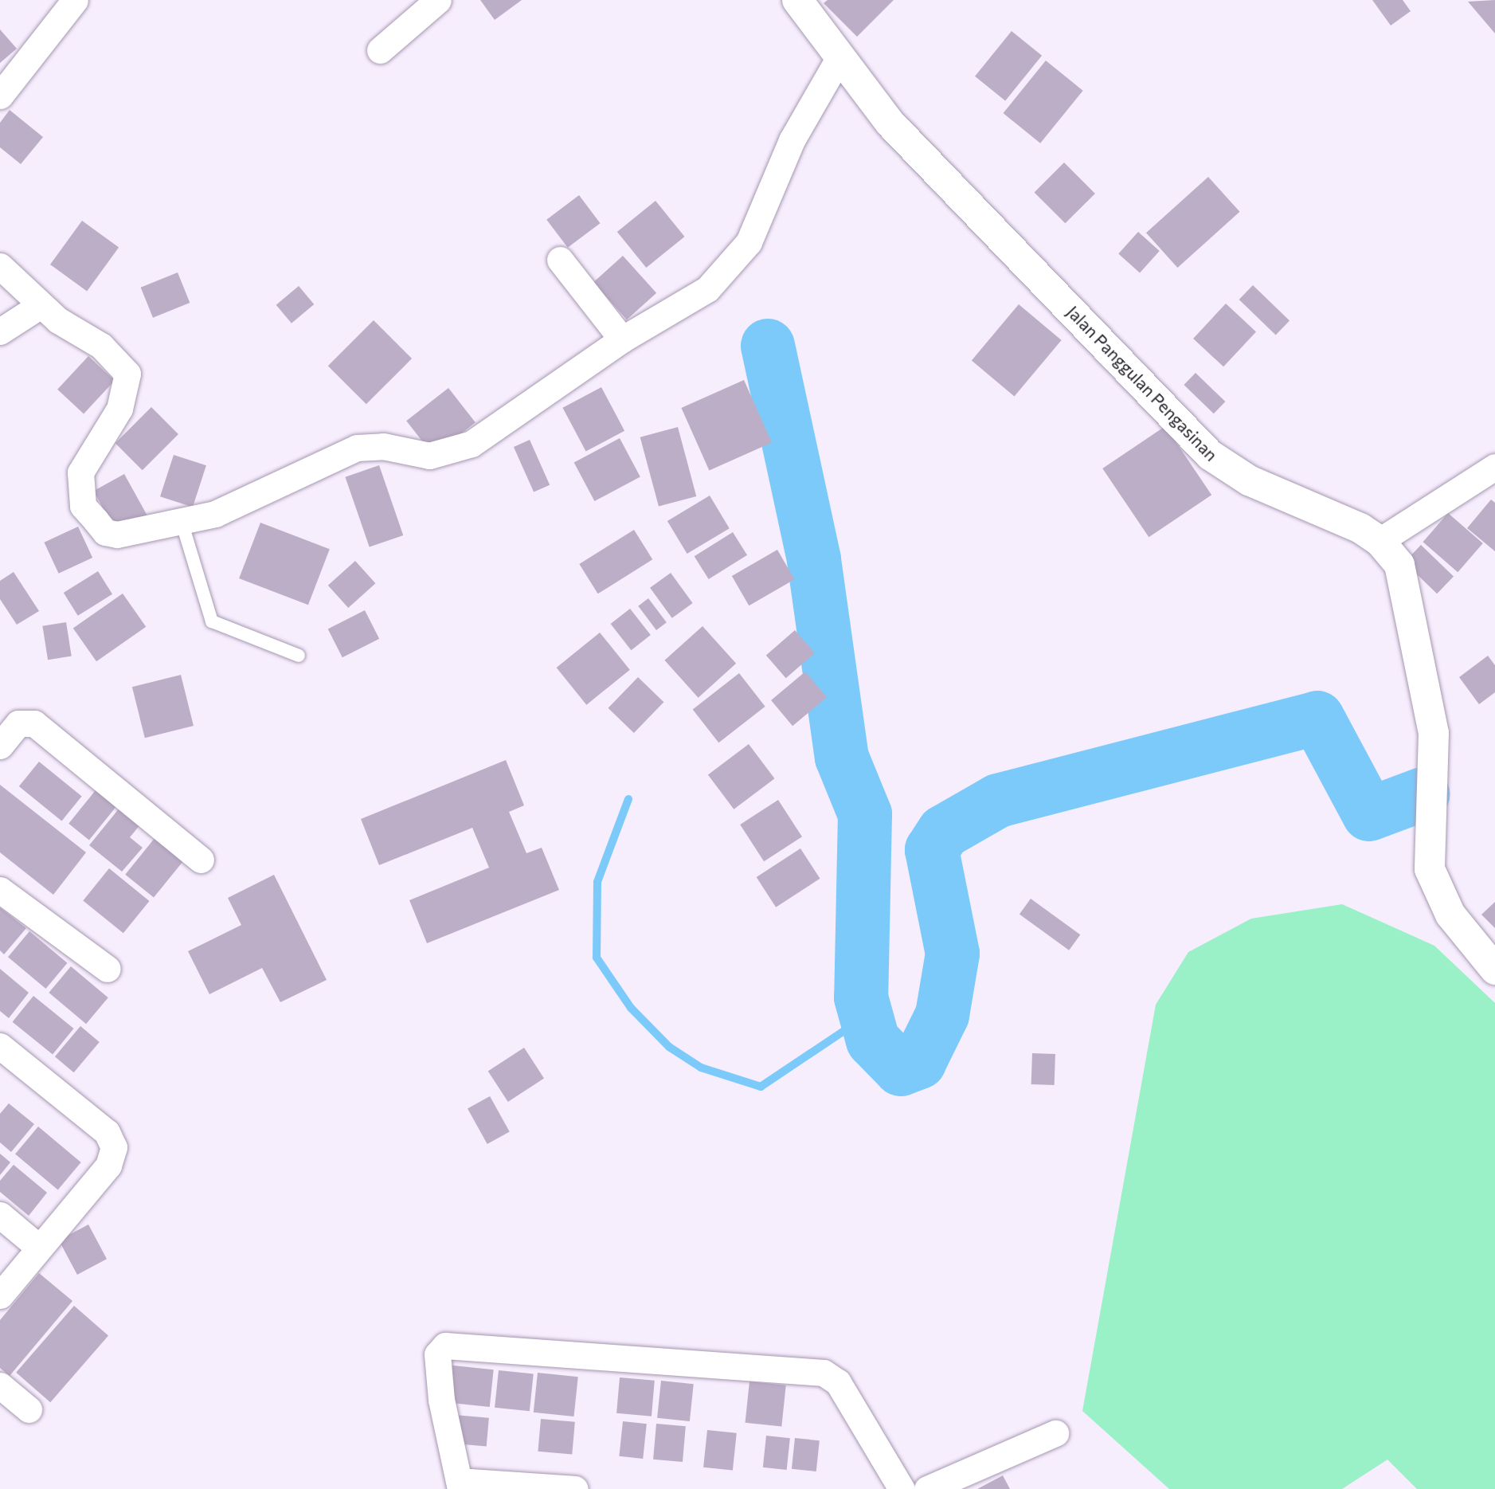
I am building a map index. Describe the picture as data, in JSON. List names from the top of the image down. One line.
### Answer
{"streets":{"street":["Jalan Panggulan Pengasinan"]}}
